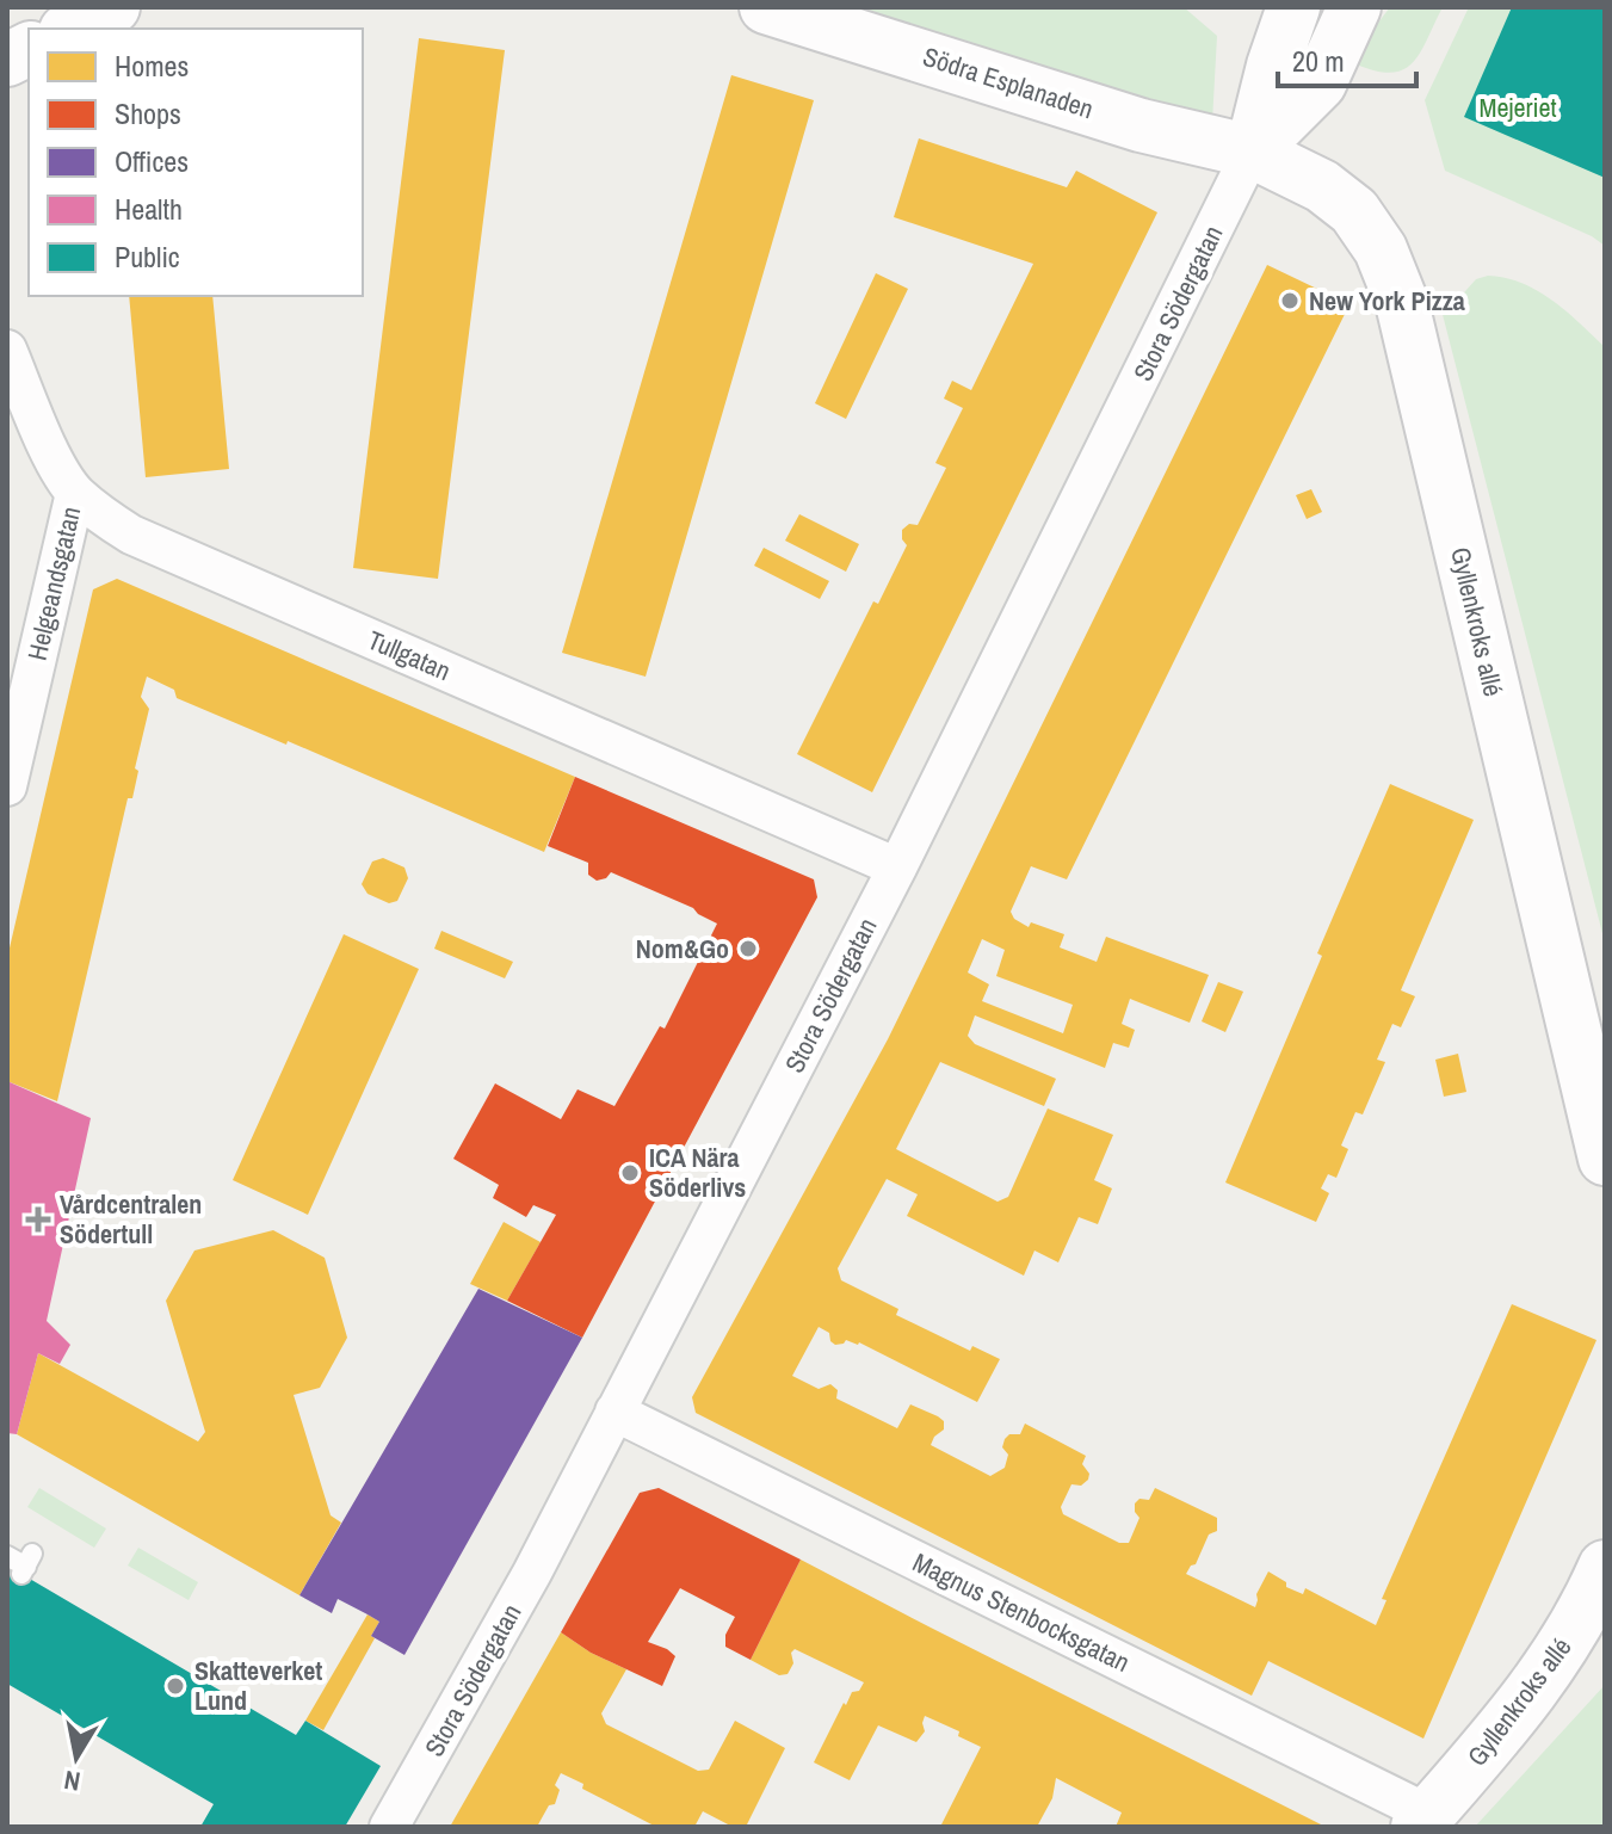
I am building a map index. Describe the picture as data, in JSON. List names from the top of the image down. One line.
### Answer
{"streets":{"street":["Södra Esplanaden","Stora Södergatan","Helgeandsgatan","Gyllenkroks allé","Tullgatan","Magnus Stenbocksgatan"]},"crossings":[["Södra Esplanaden","Stora Södergatan"],["Södra Esplanaden","Gyllenkroks allé"],["Stora Södergatan","Gyllenkroks allé"],["Stora Södergatan","Tullgatan"],["Stora Södergatan","Magnus Stenbocksgatan"],["Helgeandsgatan","Tullgatan"],["Gyllenkroks allé","Magnus Stenbocksgatan"]],"parks":["Mejeriet"],"places":{"other":["New York Pizza","Nom&Go","ICA Nära Söderlivs","Skatteverket Lund"],"health":["Vårdcentralen Södertull"]},"legend":["Homes","Shops","Offices","Health","Public"],"scale_bar":"20 m","north":"bottom"}
